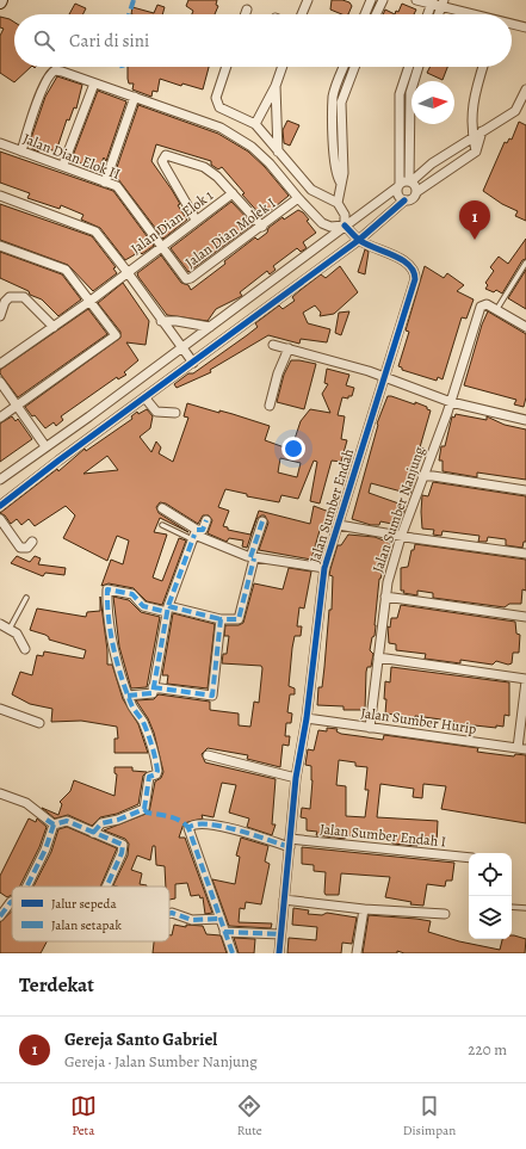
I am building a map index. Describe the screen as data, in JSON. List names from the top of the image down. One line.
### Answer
{"streets":{"street":["Jalan Dian Elok II","Jalan Dian Elok 1","Jalan Dian Molek I","Jalan Sumber Endah","Jalan Sumber Nanjung","Jalan Sumber Hurip","Jalan Sumber Endah I"]},"crossings":[["Jalan Dian Elok II","Jalan Dian Elok 1"],["Jalan Dian Elok II","Jalan Dian Molek I"],["Jalan Dian Elok 1","Jalan Dian Molek I"],["Jalan Sumber Endah","Jalan Sumber Hurip"],["Jalan Sumber Endah","Jalan Sumber Endah I"],["Jalan Sumber Nanjung","Jalan Sumber Hurip"]],"legend":["Jalur sepeda","Jalan setapak"],"north":"right","page":{"search":"Cari di sini","pins":"1","heading":"Terdekat","list":[{"mark":"1","name":"Gereja Santo Gabriel","note":"Gereja · Jalan Sumber Nanjung","value":"220 m"}],"nav":["Peta","Rute","Disimpan"]}}
